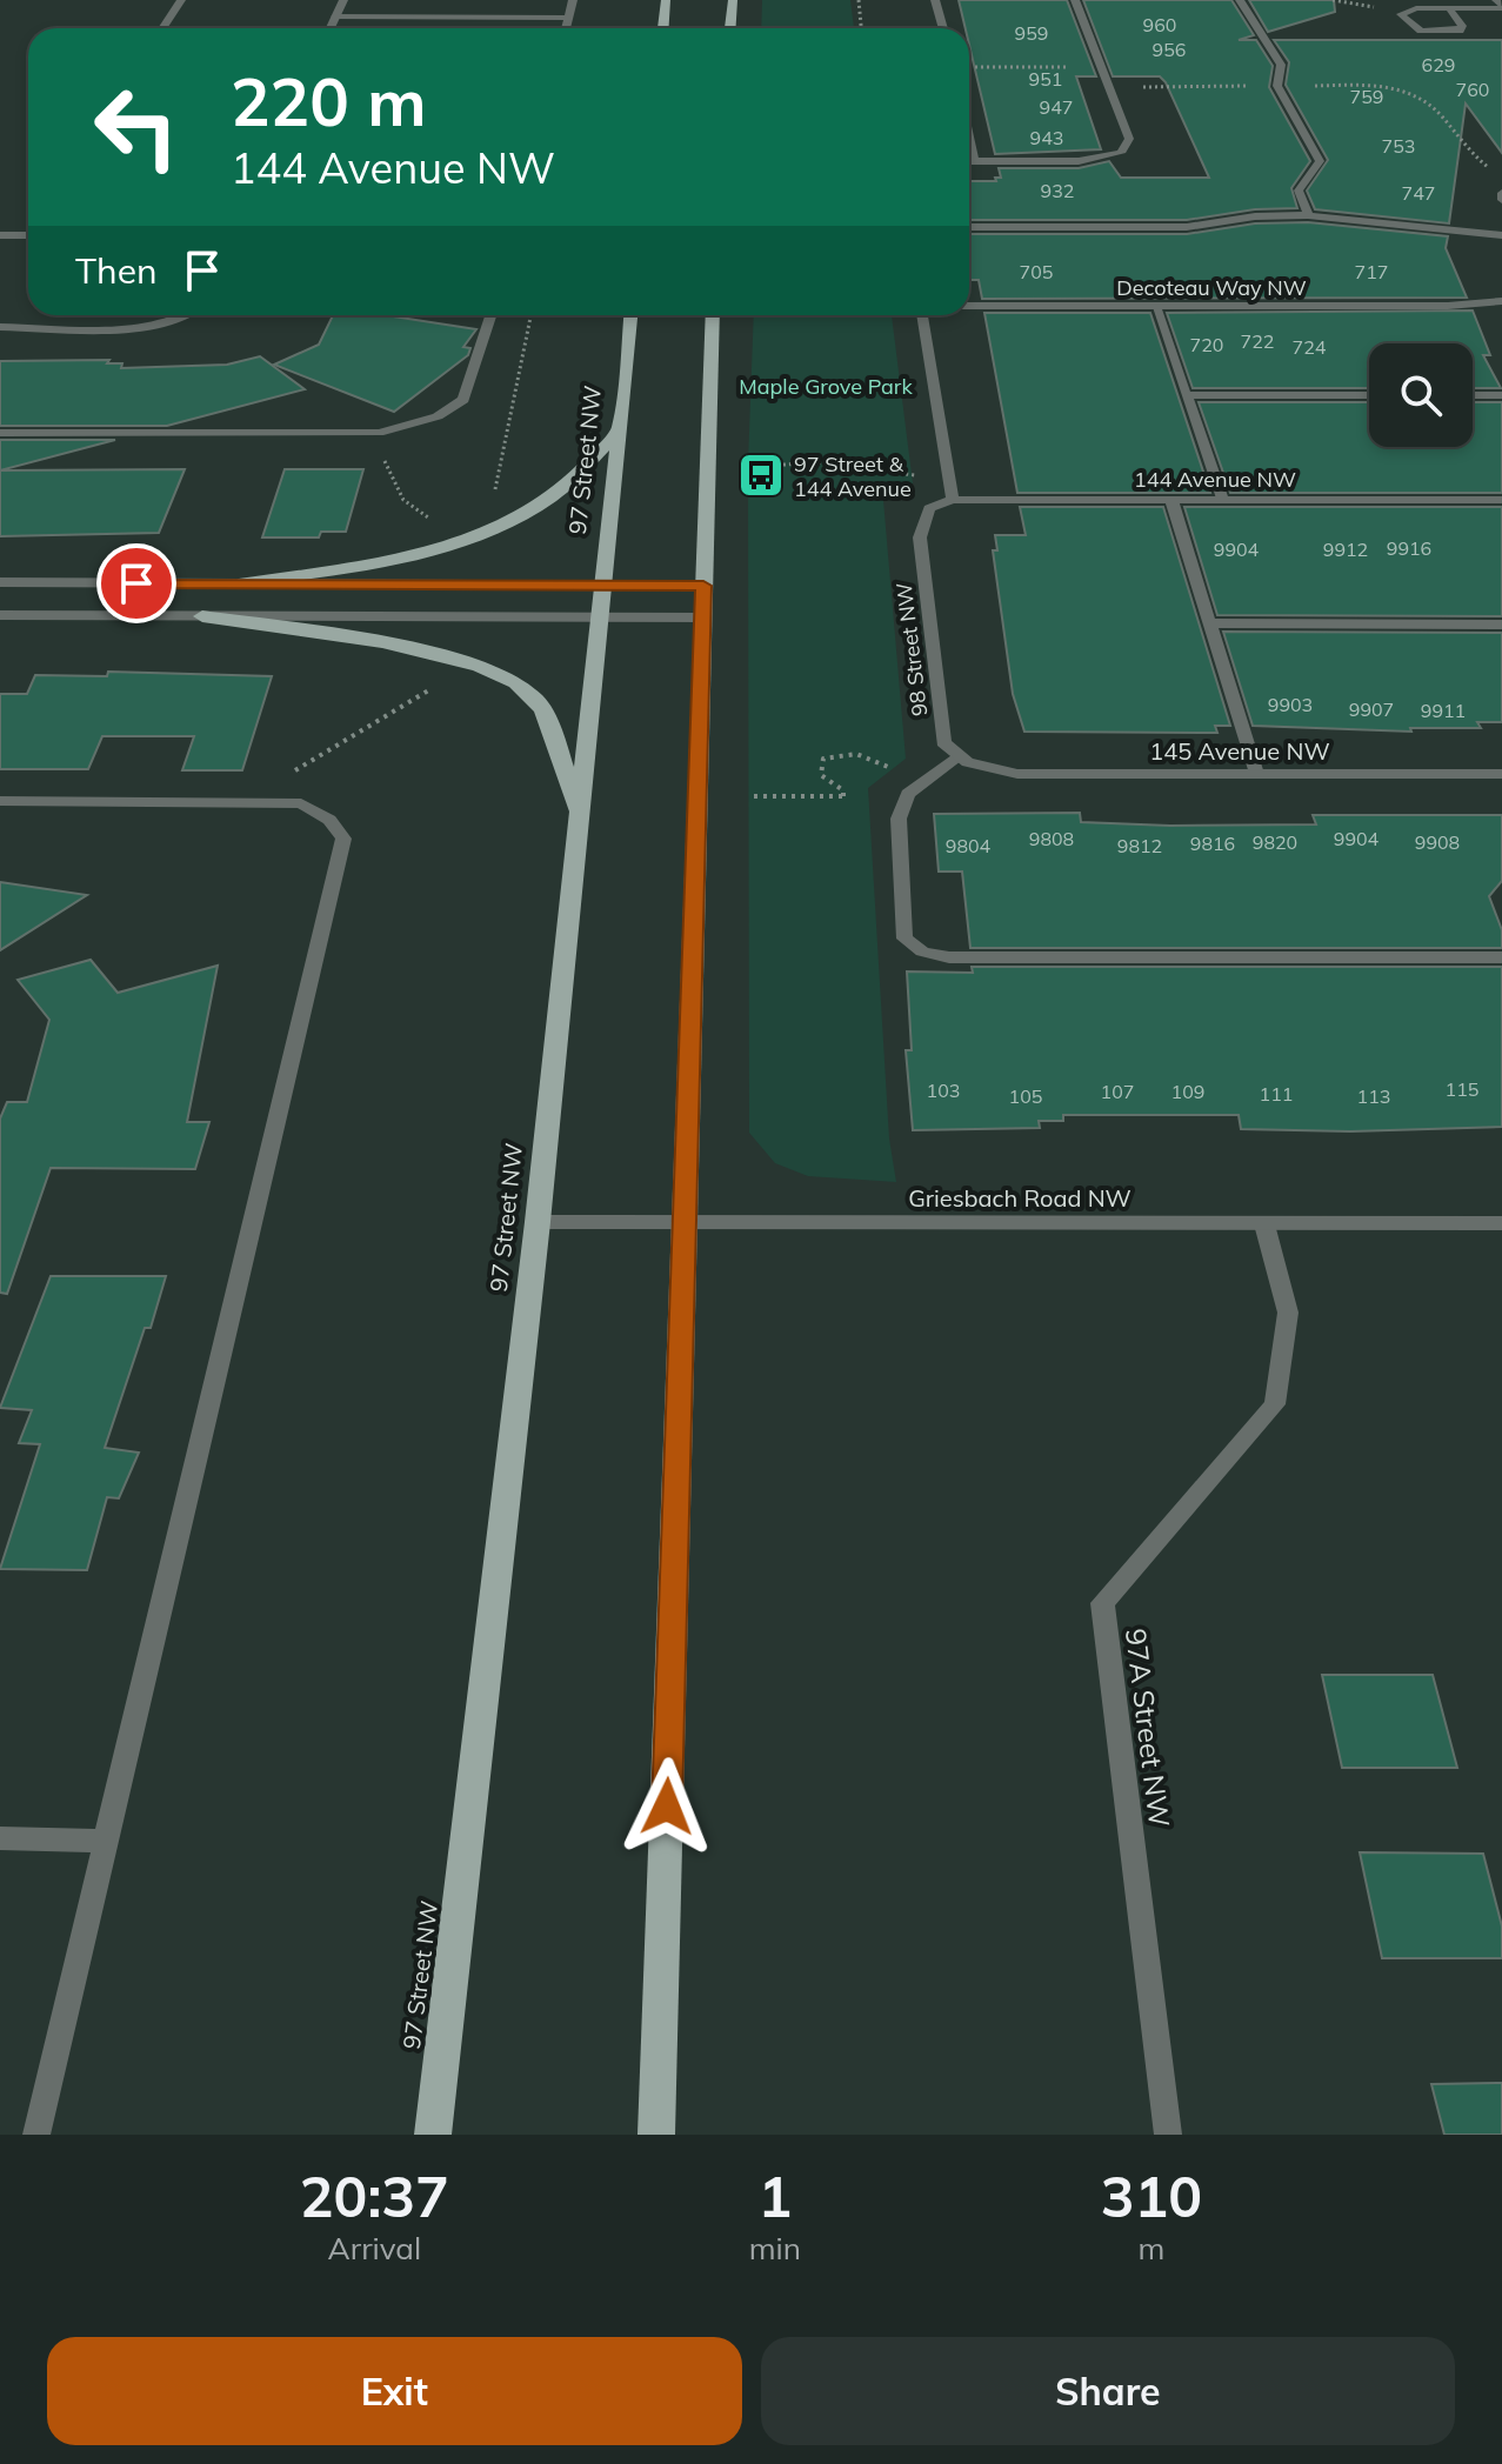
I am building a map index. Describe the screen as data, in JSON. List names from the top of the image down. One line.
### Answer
{"streets":{"main road":["97 Street NW"],"street":["Decoteau Way NW","144 Avenue NW","98 Street NW","145 Avenue NW","Griesbach Road NW","97A Street NW"]},"crossings":[["97 Street NW","Griesbach Road NW"],["144 Avenue NW","98 Street NW"],["98 Street NW","145 Avenue NW"],["Griesbach Road NW","97A Street NW"]],"parks":["Maple Grove Park"],"places":{"bus stop":["97 Street & 144 Avenue"]},"house_numbers":["960","959","956","629","951","760","759","947","943","753","932","747","705","717","722","720","724","9916","9904","9912","9903","9907","9911","9808","9904","9820","9908","9816","9804","9812","115","103","107","109","111","105","113"],"page":{"turn":["220 m","144 Avenue NW"],"then":"Then","eta":["20:37","Arrival","1","min","310","m"],"buttons":["Exit","Share"]}}
